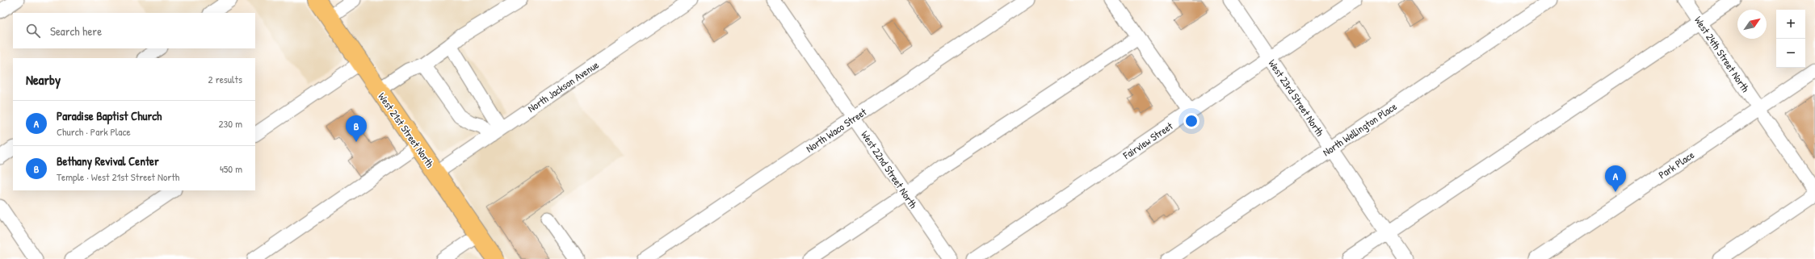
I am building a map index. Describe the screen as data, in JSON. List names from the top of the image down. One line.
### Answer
{"streets":{"main road":["West 21st Street North"],"street":["West 24th Street North","North Jackson Avenue","West 23rd Street North","North Wellington Place","North Waco Street","Fairview Street","Park Place","West 22nd Street North"]},"crossings":[["West 24th Street North","Park Place"],["North Jackson Avenue","West 21st Street North"],["West 23rd Street North","North Wellington Place"],["West 23rd Street North","Fairview Street"],["North Waco Street","West 22nd Street North"]],"north":"top right","page":{"map_buttons":["+","−"],"search":"Search here","heading":["Nearby","2 results"],"list":[{"mark":"A","name":"Paradise Baptist Church","note":"Church · Park Place","value":"230 m"},{"mark":"B","name":"Bethany Revival Center","note":"Temple · West 21st Street North","value":"450 m"}],"pins":["B","A"]}}
